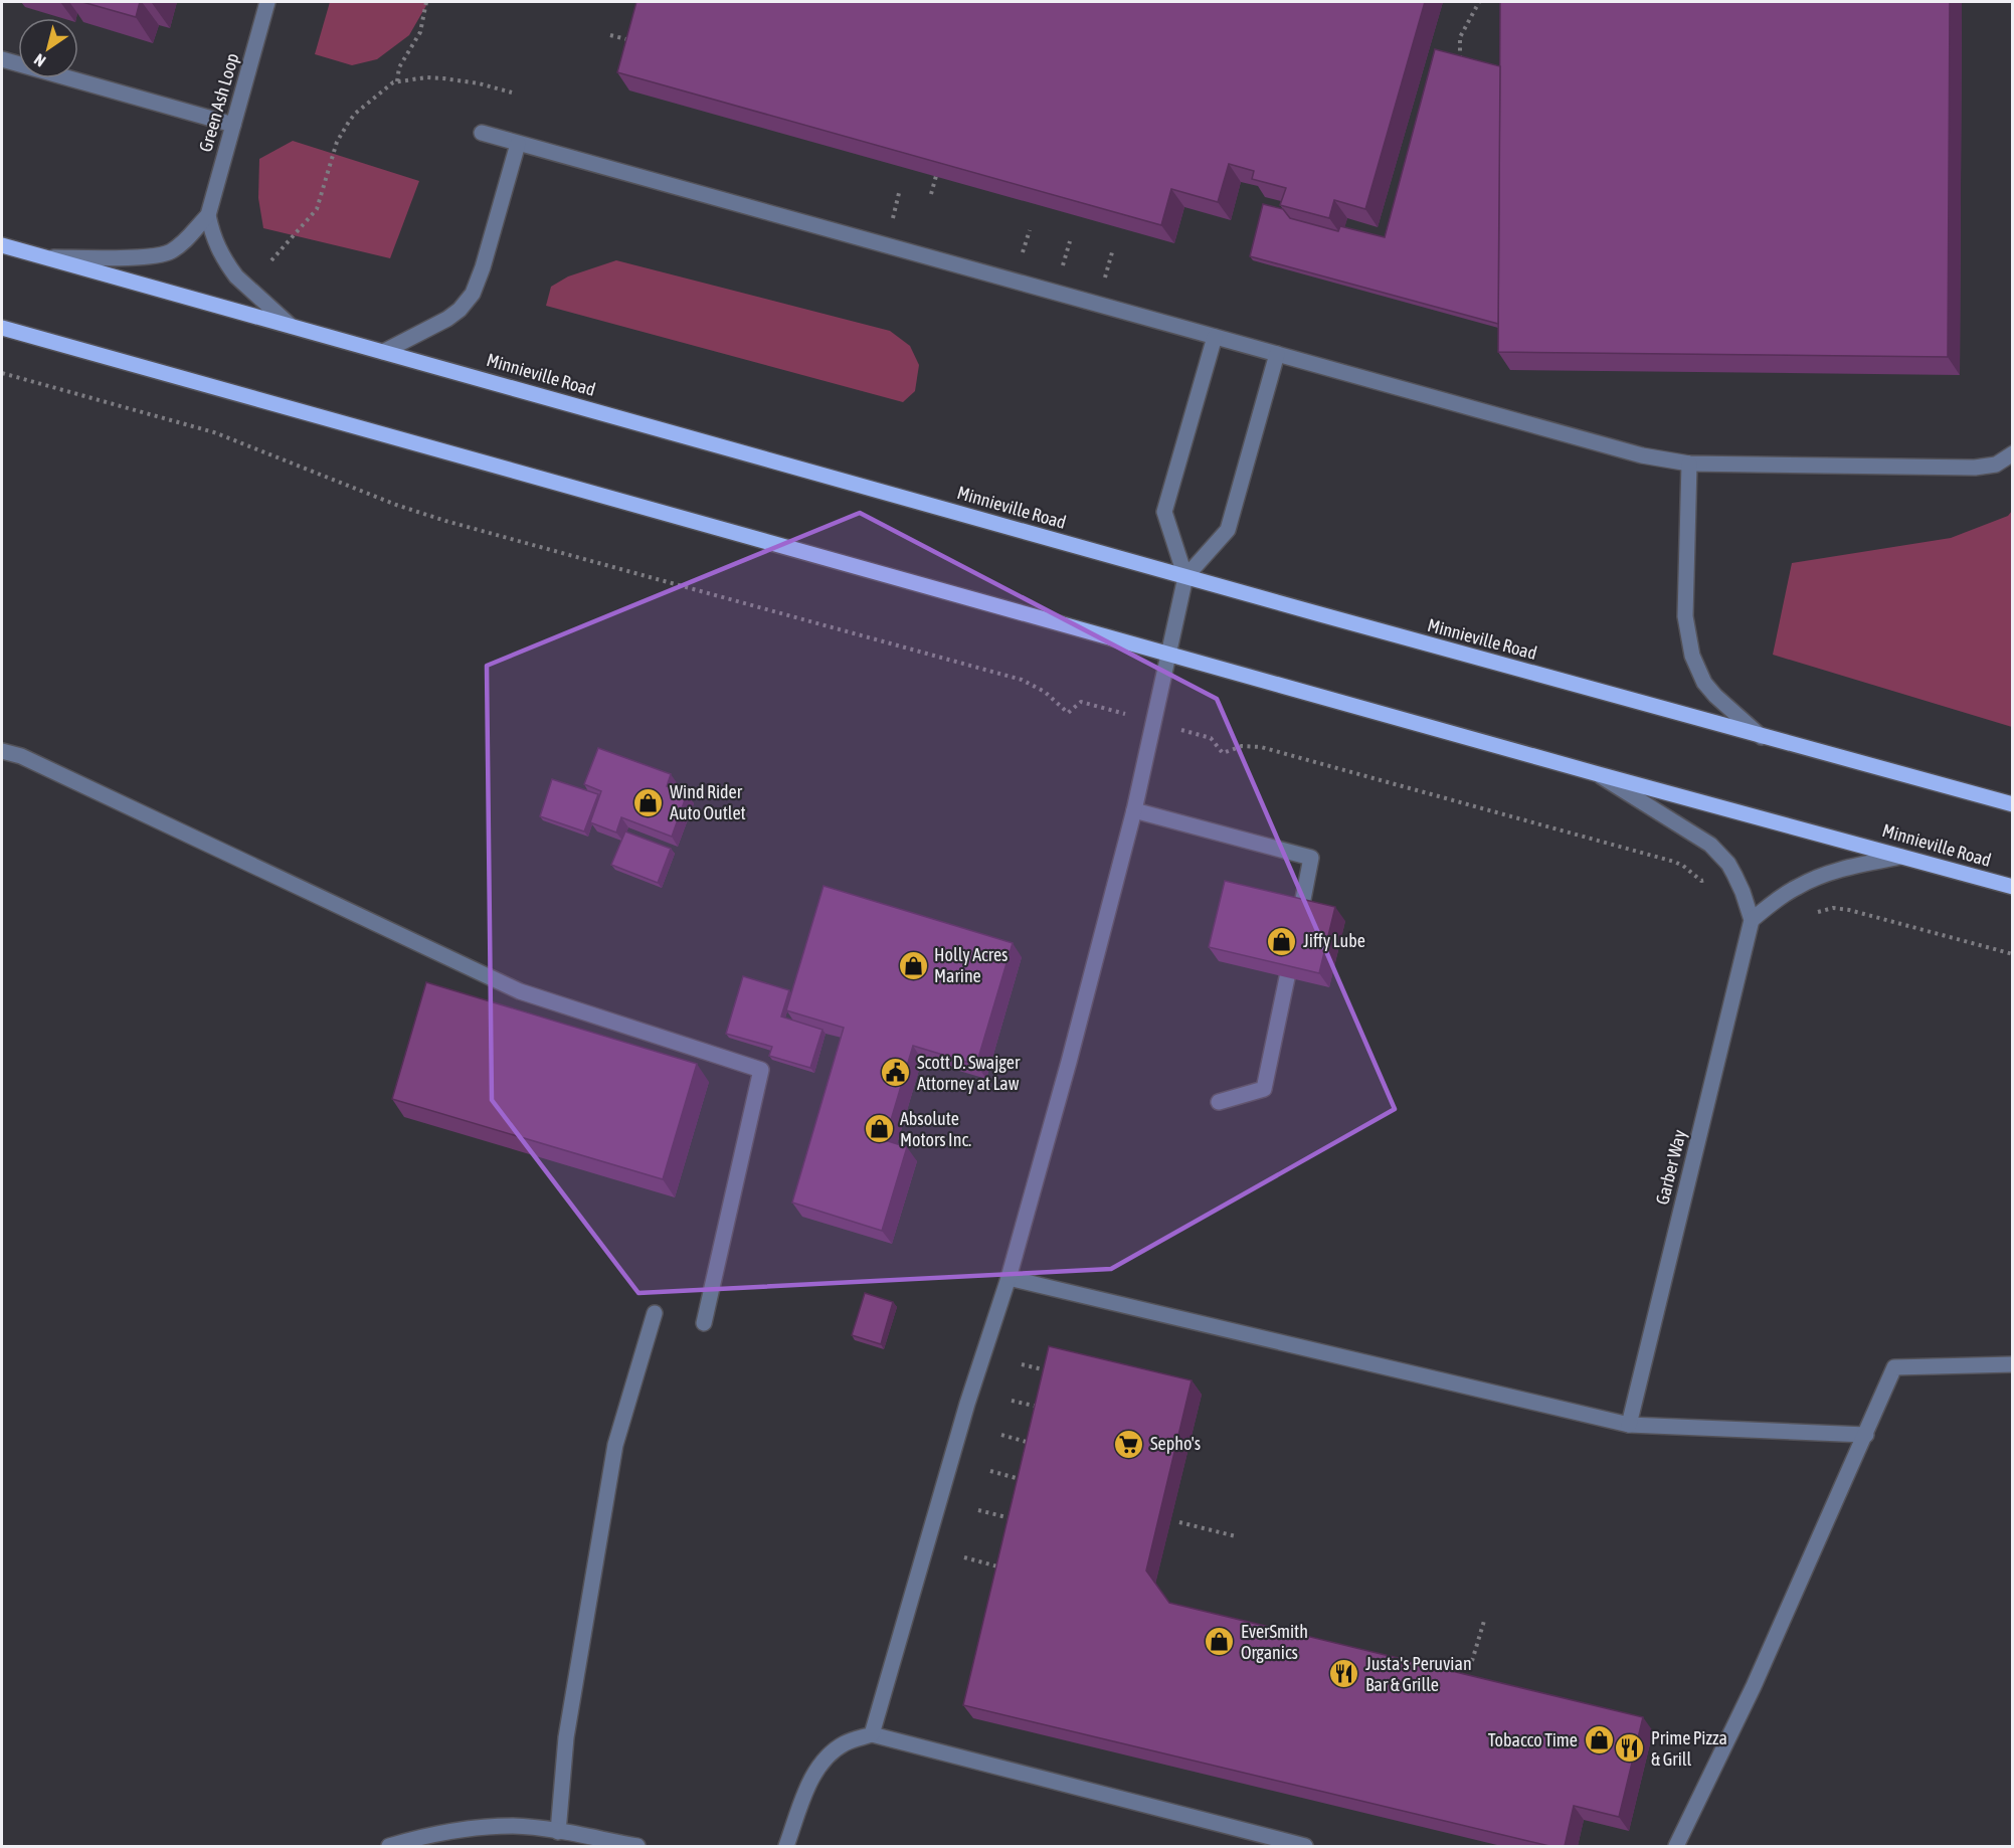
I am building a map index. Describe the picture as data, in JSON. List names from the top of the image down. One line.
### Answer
{"streets":{"main road":["Minnieville Road"],"street":["Green Ash Loop","Garber Way"]},"crossings":[["Green Ash Loop","Minnieville Road"]],"places":{"shop":["Wind Rider Auto Outlet","Jiffy Lube","Holly Acres Marine","Absolute Motors Inc.","EverSmith Organics","Tobacco Time"],"public building":["Scott D. Swajger Attorney at Law"],"supermarket":["Sepho's"],"restaurant":["Justa's Peruvian Bar & Grille","Prime Pizza & Grill"]},"north":"bottom left"}
